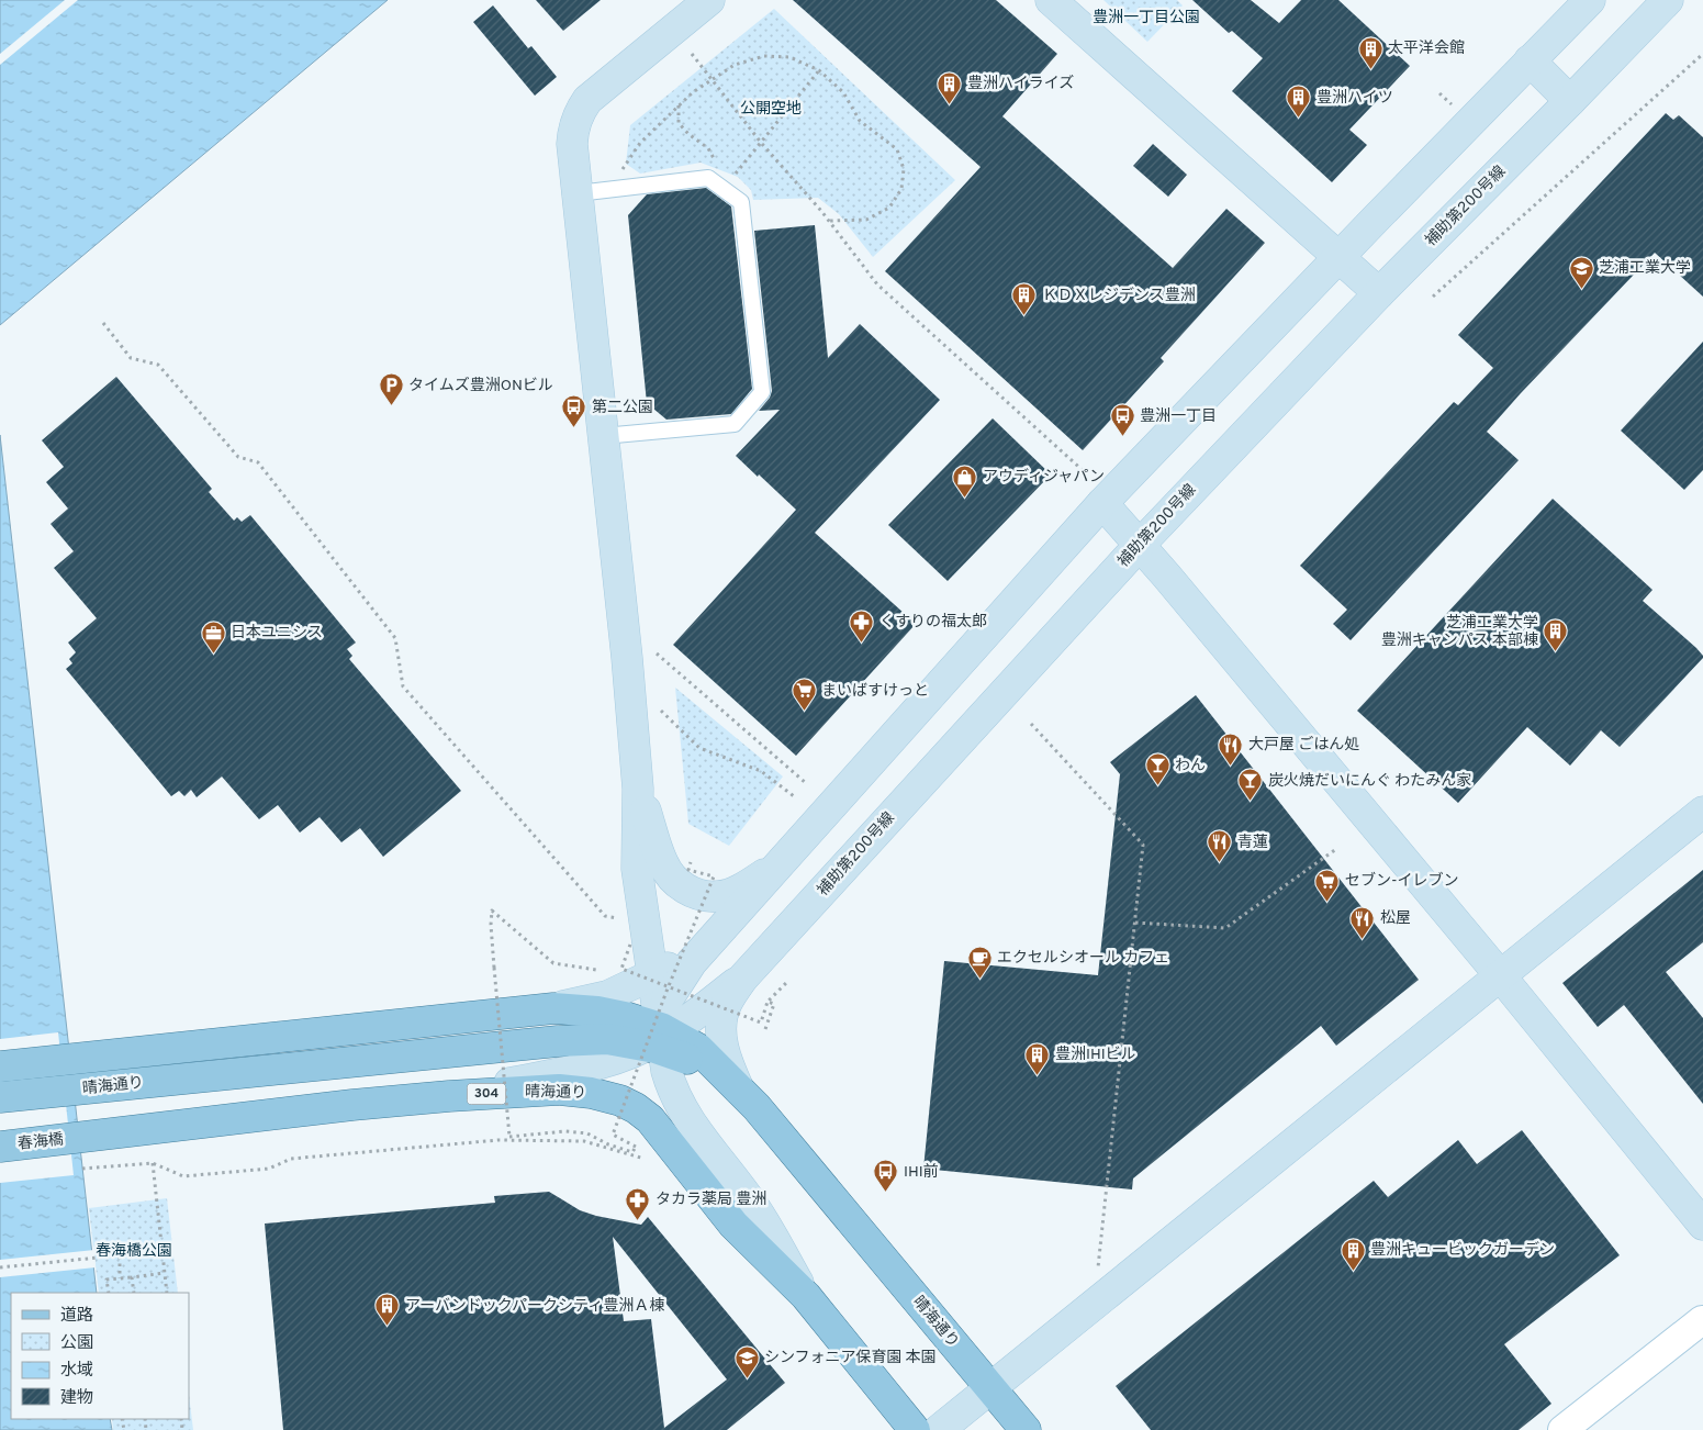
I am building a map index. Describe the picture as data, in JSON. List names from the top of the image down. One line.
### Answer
{"streets":{"main road":["晴海通り","304","春海橋"],"street":["補助第200号線"]},"crossings":[["補助第200号線","晴海通り"],["晴海通り","春海橋"]],"parks":["豊洲一丁目公園","公開空地","春海橋公園"],"places":{"building":["太平洋会館","豊洲ハイライズ","豊洲ハイツ","ＫＤＸレジデンス豊洲","芝浦工業大学 豊洲キャンパス 本部棟","豊洲IHIビル","豊洲キュービックガーデン","アーバンドックパークシティ豊洲Ａ棟"],"school or university":["芝浦工業大学","シンフォニア保育園 本園"],"parking":["タイムズ豊洲ONビル"],"bus stop":["第二公園","豊洲一丁目","IHI前"],"shop":["アウディジャパン"],"pharmacy":["くすりの福太郎","タカラ薬局 豊洲"],"office":["日本ユニシス"],"supermarket":["まいばすけっと","セブン-イレブン"],"restaurant":["大戸屋 ごはん処","青蓮","松屋"],"bar":["わん","炭火焼だいにんぐ わたみん家"],"cafe":["エクセルシオール カフェ"]},"legend":["道路","公園","水域","建物"]}
